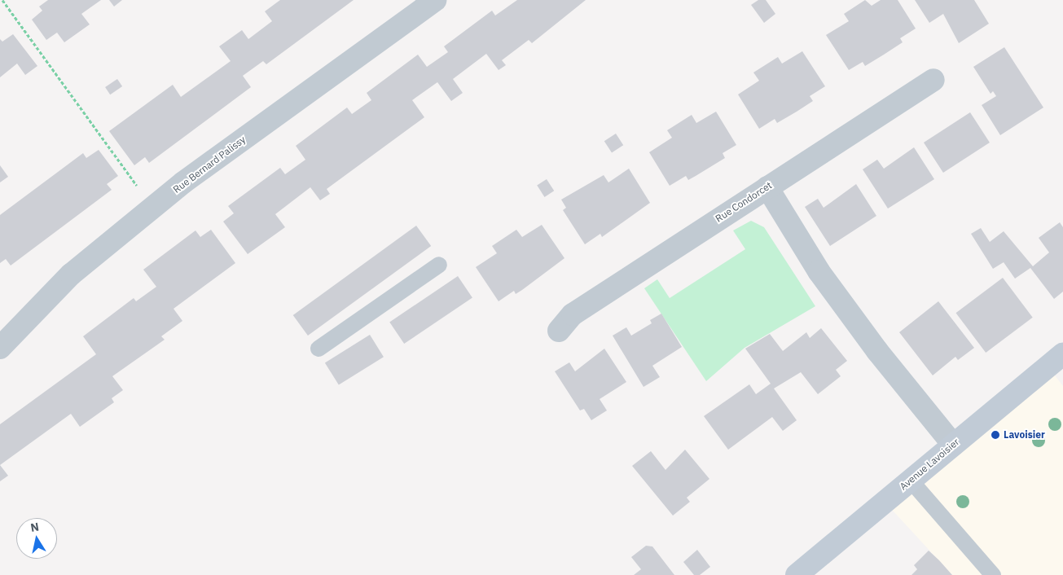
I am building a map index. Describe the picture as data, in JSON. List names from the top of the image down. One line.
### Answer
{"streets":{"main road":["Avenue Lavoisier"],"street":["Rue Bernard Palissy","Rue Condorcet"]},"places":["Lavoisier"],"north":"top"}
